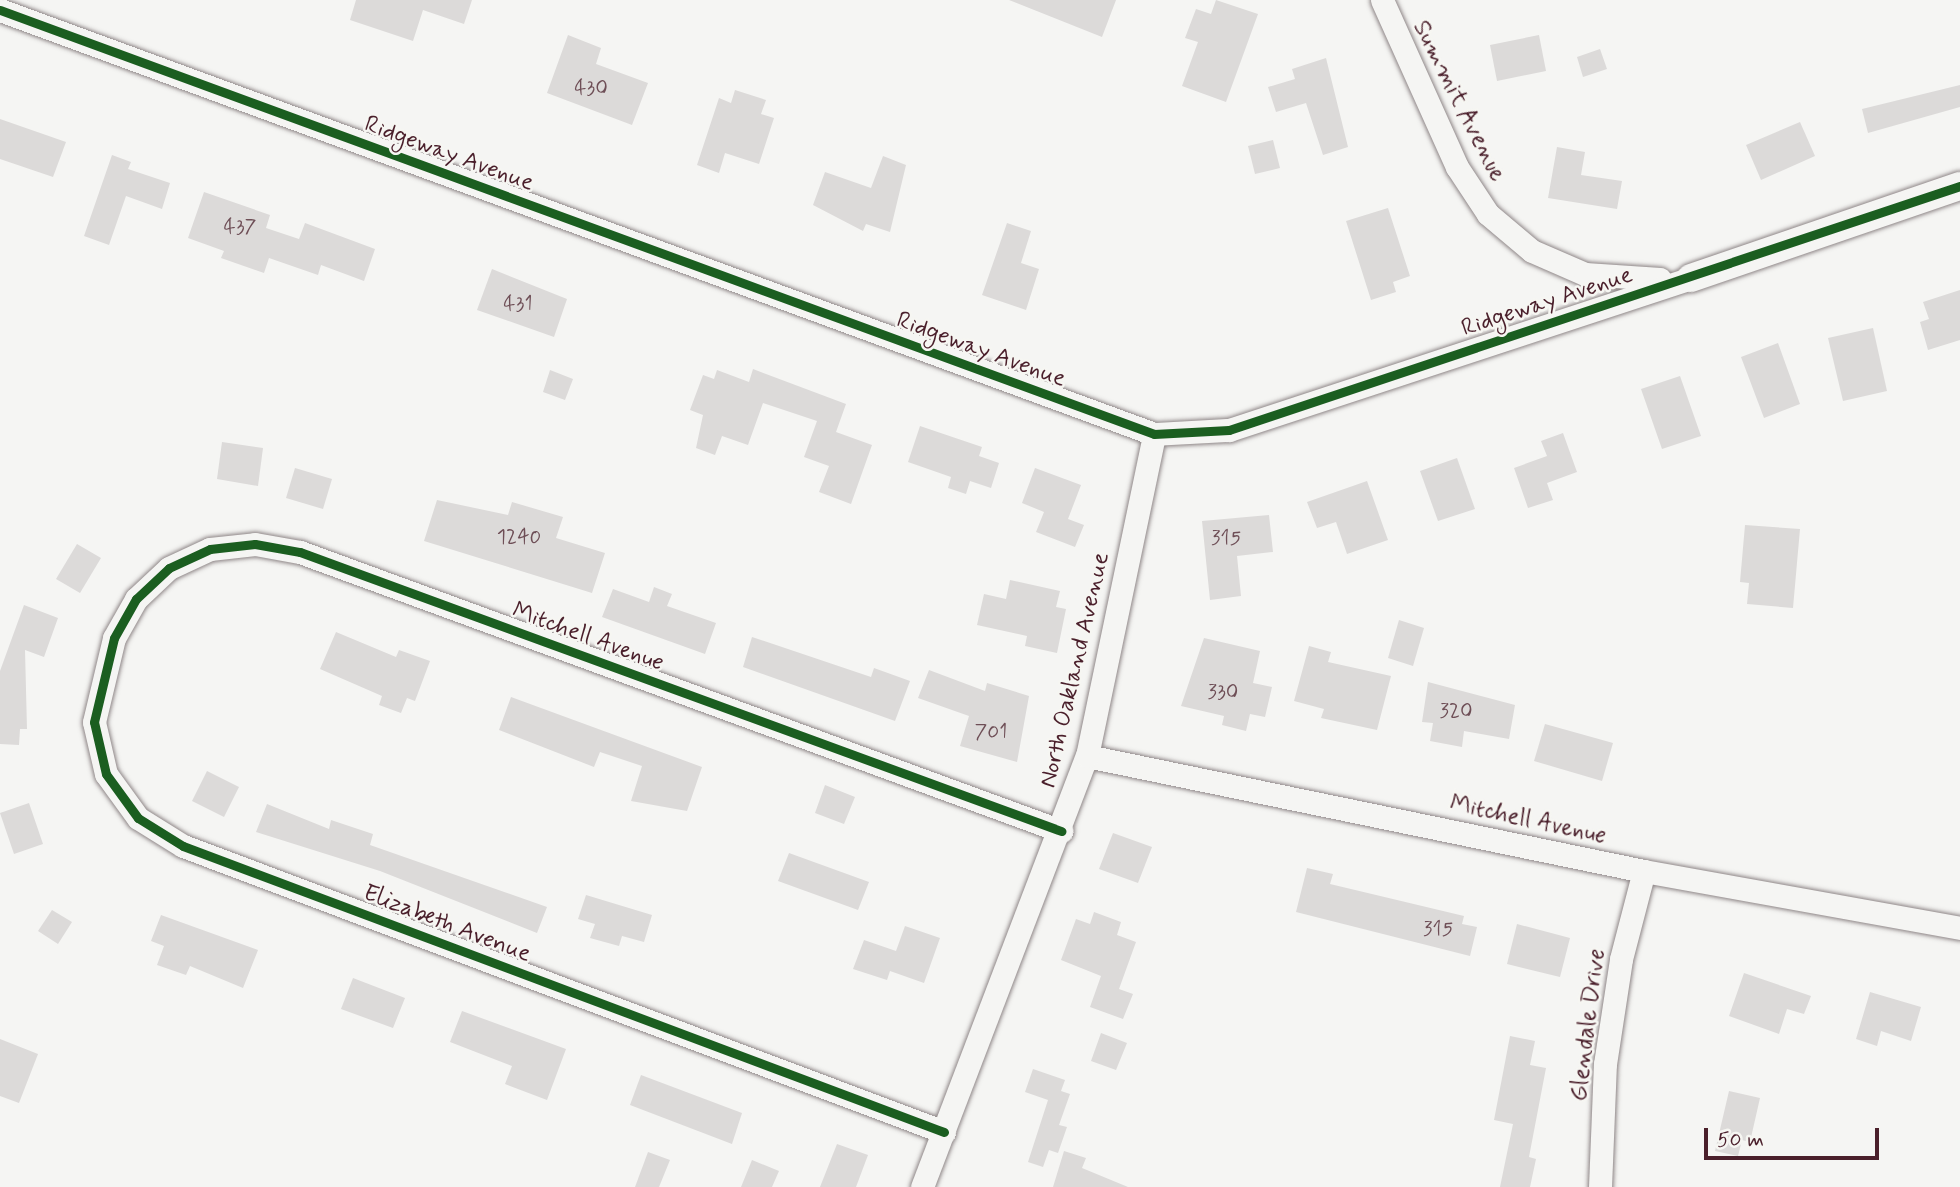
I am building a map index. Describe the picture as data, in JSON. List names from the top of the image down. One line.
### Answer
{"streets":{"street":["Summit Avenue","Ridgeway Avenue","Mitchell Avenue","North Oakland Avenue","Elizabeth Avenue","Glendale Drive"]},"crossings":[["Summit Avenue","Ridgeway Avenue"],["Ridgeway Avenue","North Oakland Avenue"],["Mitchell Avenue","North Oakland Avenue"],["Mitchell Avenue","Elizabeth Avenue"],["Mitchell Avenue","Glendale Drive"],["North Oakland Avenue","Elizabeth Avenue"]],"house_numbers":["430","437","431","1240","315","330","320","701","315"],"scale_bar":"50 m"}
